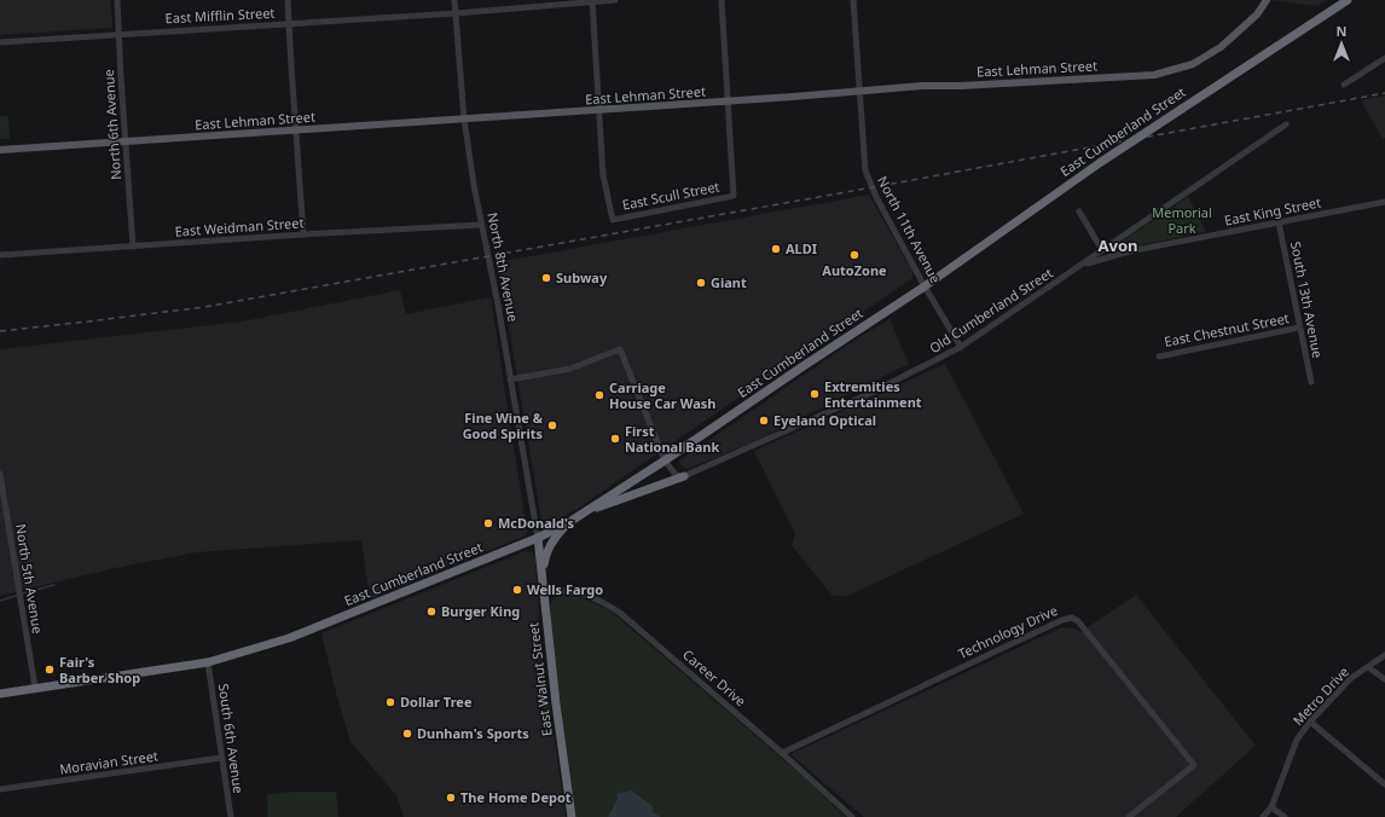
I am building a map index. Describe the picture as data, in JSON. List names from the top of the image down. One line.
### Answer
{"streets":{"highway":["East Cumberland Street","East Walnut Street"],"main road":["East Lehman Street"],"street":["East Mifflin Street","North 6th Avenue","East Scull Street","East King Street","East Weidman Street","North 11th Avenue","North 8th Avenue","South 13th Avenue","Old Cumberland Street","East Chestnut Street","North 5th Avenue","Technology Drive","Career Drive","Metro Drive","South 6th Avenue","Moravian Street"]},"crossings":[["East Mifflin Street","North 6th Avenue"],["East Mifflin Street","North 8th Avenue"],["East Lehman Street","North 6th Avenue"],["East Lehman Street","East Scull Street"],["East Lehman Street","North 11th Avenue"],["East Lehman Street","North 8th Avenue"],["North 6th Avenue","East Weidman Street"],["East Cumberland Street","North 11th Avenue"],["East Cumberland Street","North 8th Avenue"],["East Cumberland Street","North 5th Avenue"],["East Cumberland Street","East Walnut Street"],["East Cumberland Street","South 6th Avenue"],["East King Street","South 13th Avenue"],["East King Street","Old Cumberland Street"],["East Weidman Street","North 8th Avenue"],["North 11th Avenue","Old Cumberland Street"],["North 8th Avenue","East Walnut Street"],["South 13th Avenue","East Chestnut Street"],["Technology Drive","Career Drive"],["Career Drive","East Walnut Street"],["South 6th Avenue","Moravian Street"]],"districts":["Avon"],"parks":["Memorial Park"],"places":["ALDI","AutoZone","Subway","Giant","Extremities Entertainment","Carriage House Car Wash","Eyeland Optical","Fine Wine & Good Spirits","First National Bank","McDonald's","Wells Fargo","Burger King","Fair's Barber Shop","Dollar Tree","Dunham's Sports","The Home Depot"],"north":"top"}
